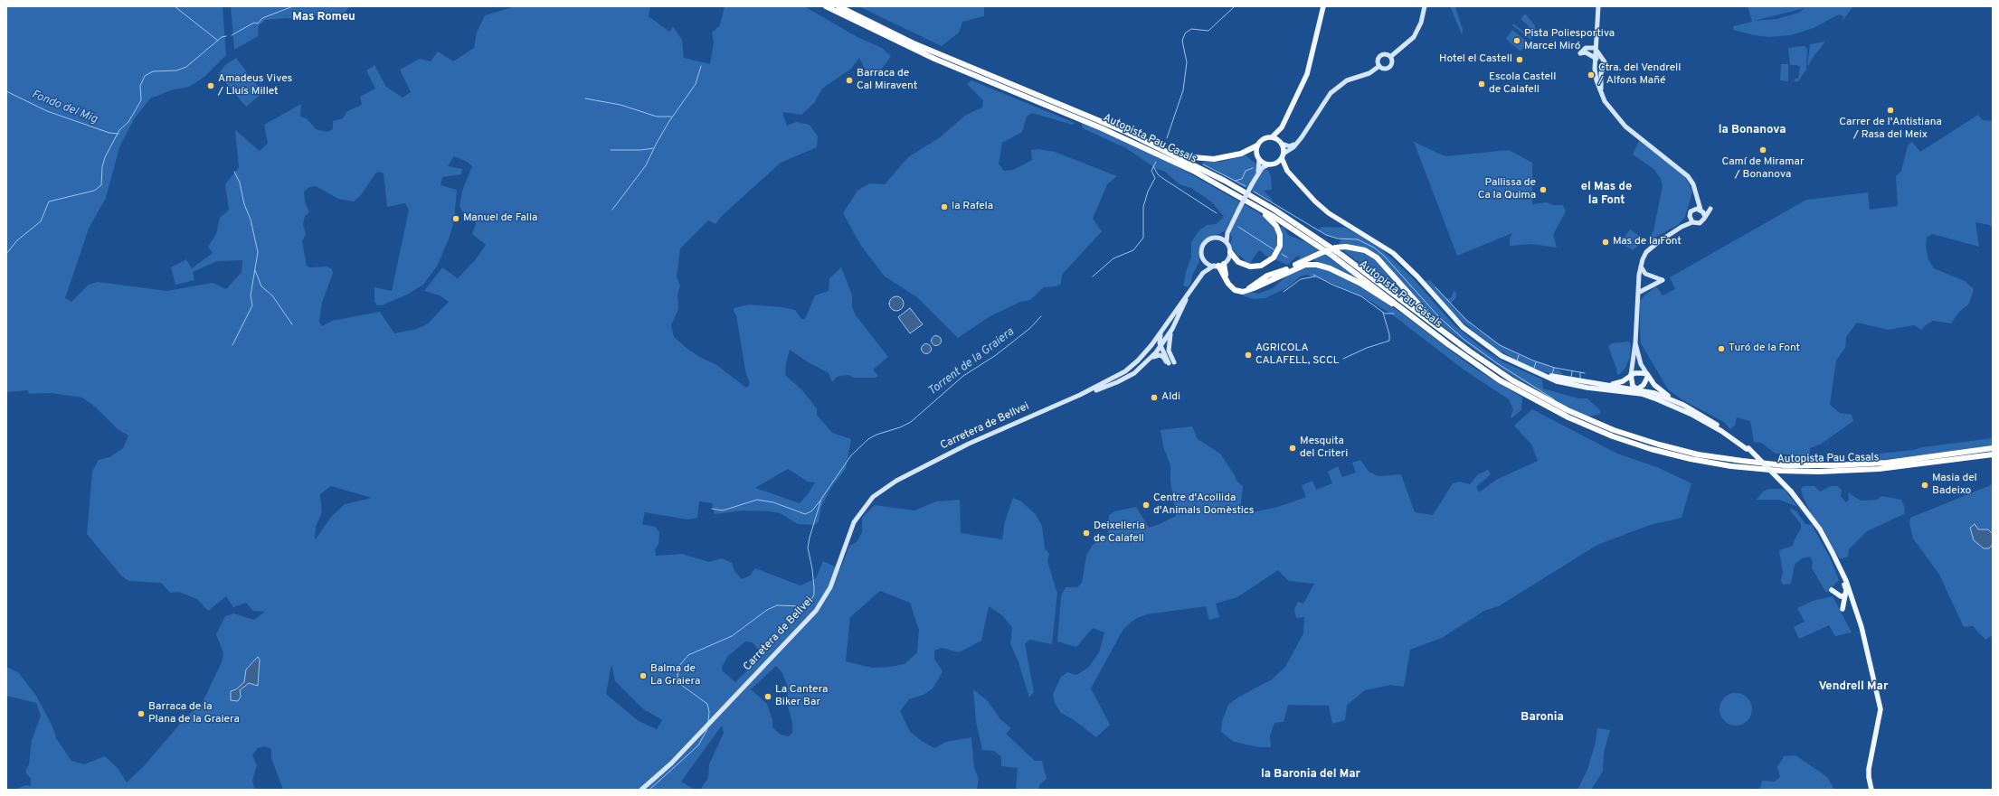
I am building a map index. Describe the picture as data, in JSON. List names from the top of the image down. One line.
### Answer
{"streets":{"highway":["Autopista Pau Casals"],"main road":["Carretera de Bellvei"]},"districts":["Mas Romeu","la Bonanova","el Mas de la Font","Vendrell Mar","Baronia","la Baronia del Mar"],"water":["Fondo del Mig","Torrent de la Graiera"],"places":["Pista Poliesportiva Marcel Miró","Hotel el Castell","Ctra. del Vendrell / Alfons Mañé","Barraca de Cal Miravent","Escola Castell de Calafell","Amadeus Vives / Lluís Millet","Carrer de l'Antistiana / Rasa del Meix","Camí de Miramar / Bonanova","Pallissa de Ca la Quima","la Rafela","Manuel de Falla","Mas de la Font","Turó de la Font","AGRICOLA CALAFELL, SCCL","Aldi","Mesquita del Criteri","Masia del Badeixo","Centre d'Acollida d'Animals Domèstics","Deixelleria de Calafell","Balma de La Graiera","La Cantera Biker Bar","Barraca de la Plana de la Graiera"]}
